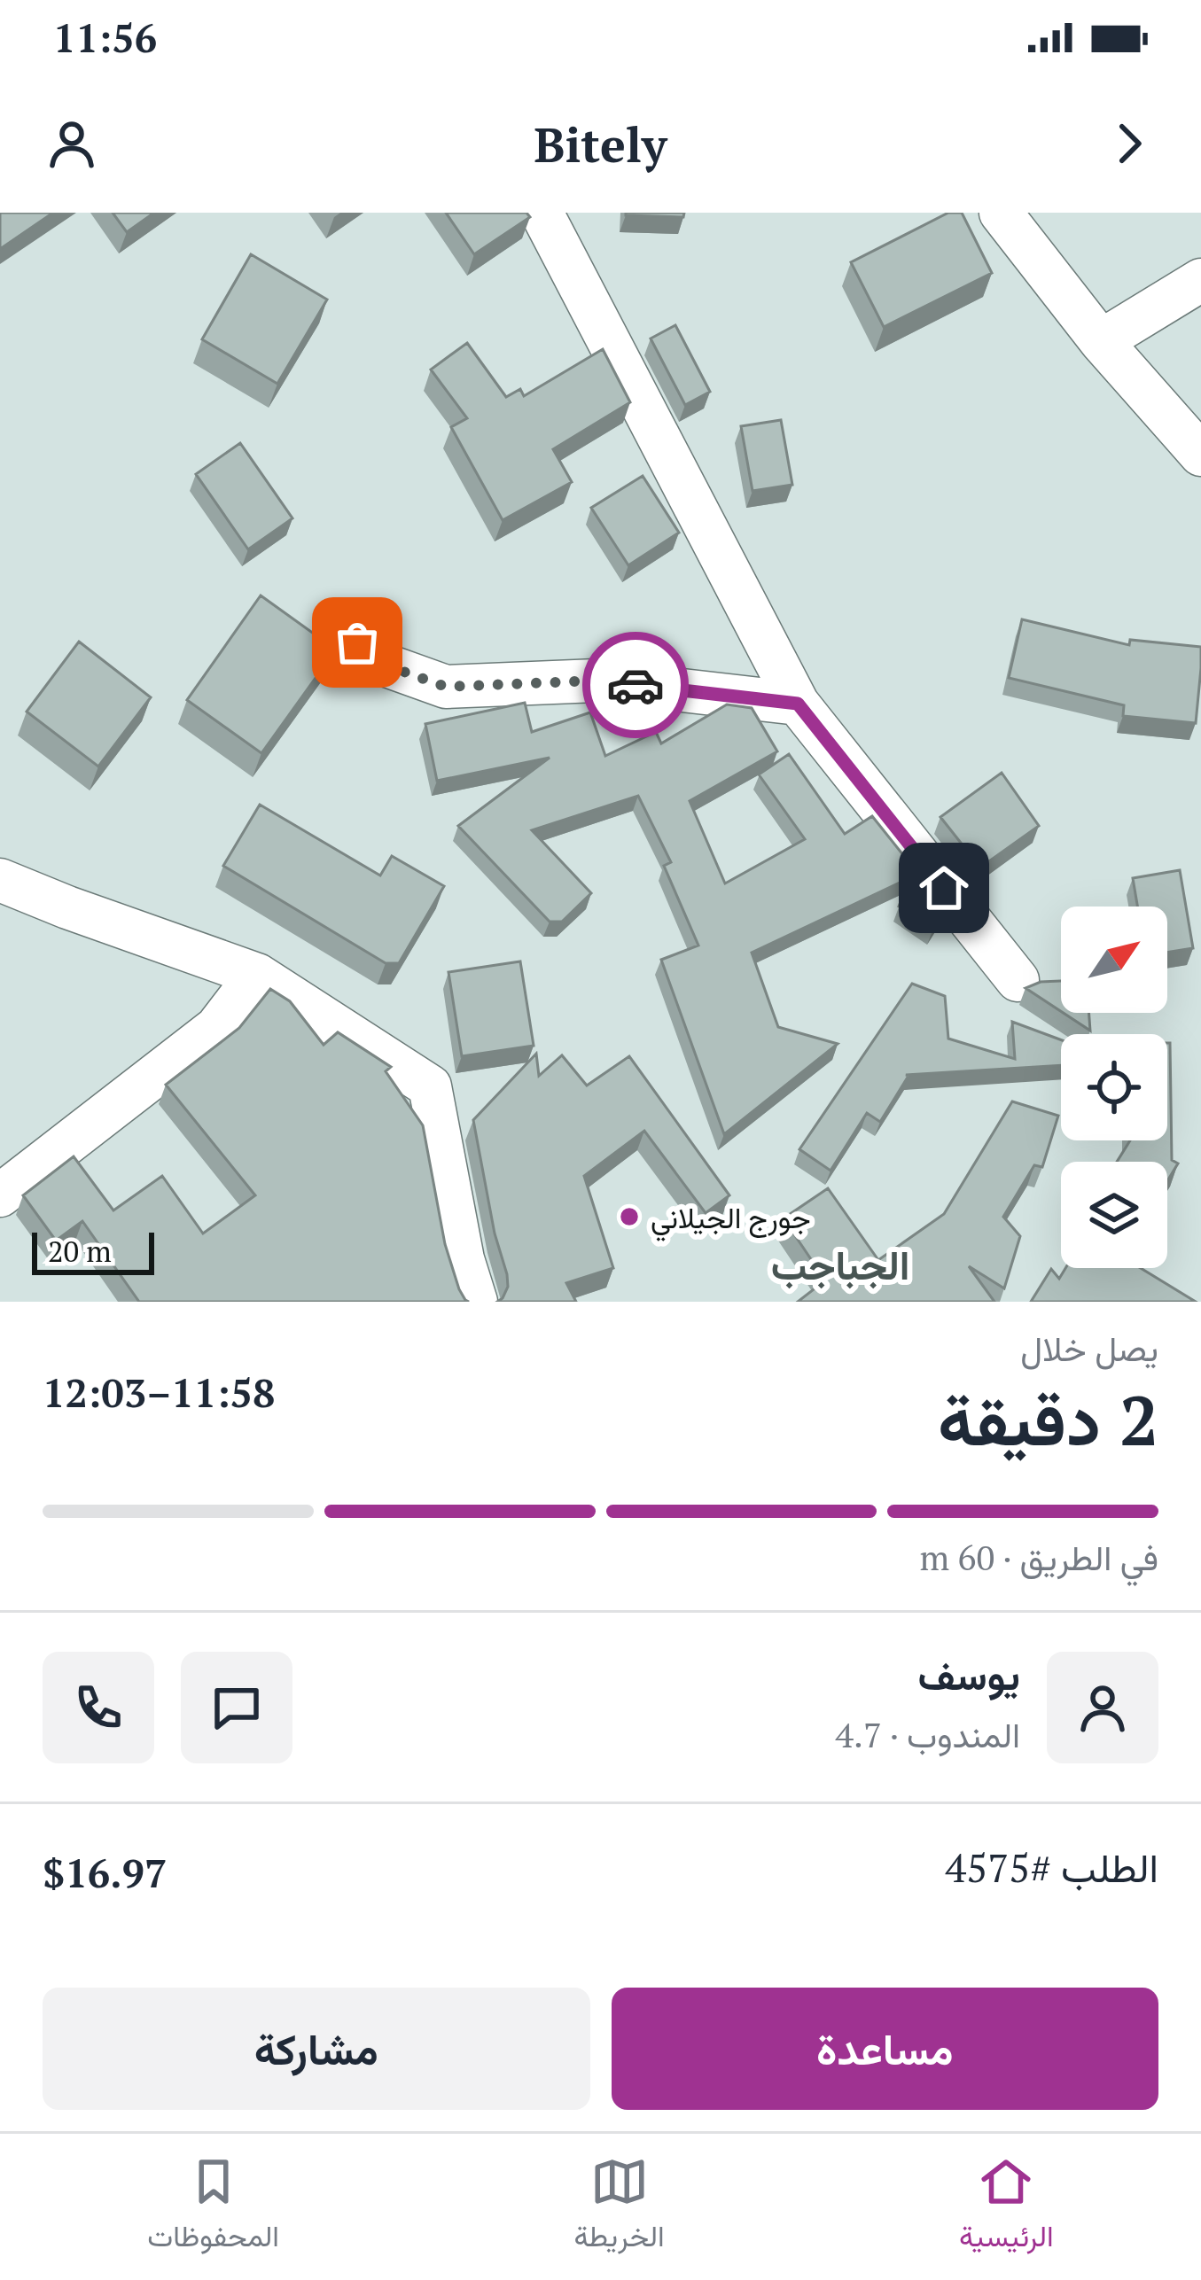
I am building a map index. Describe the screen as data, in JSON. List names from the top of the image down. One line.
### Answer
{"districts":["الجباجب"],"places":["جورج الجيلاني"],"scale_bar":"20 m","north":"top right","page":{"status":"11:56","header":"Bitely","scale":"20 m","heading":["2 دقيقة","يصل خلال","11:58–12:03"],"panel":["يوسف","المندوب · 4.7","الطلب #4575","$16.97"],"bar":"في الطريق · 60 m","buttons":["مساعدة","مشاركة"],"tabs":["الرئيسية","الخريطة","المحفوظات"]}}
